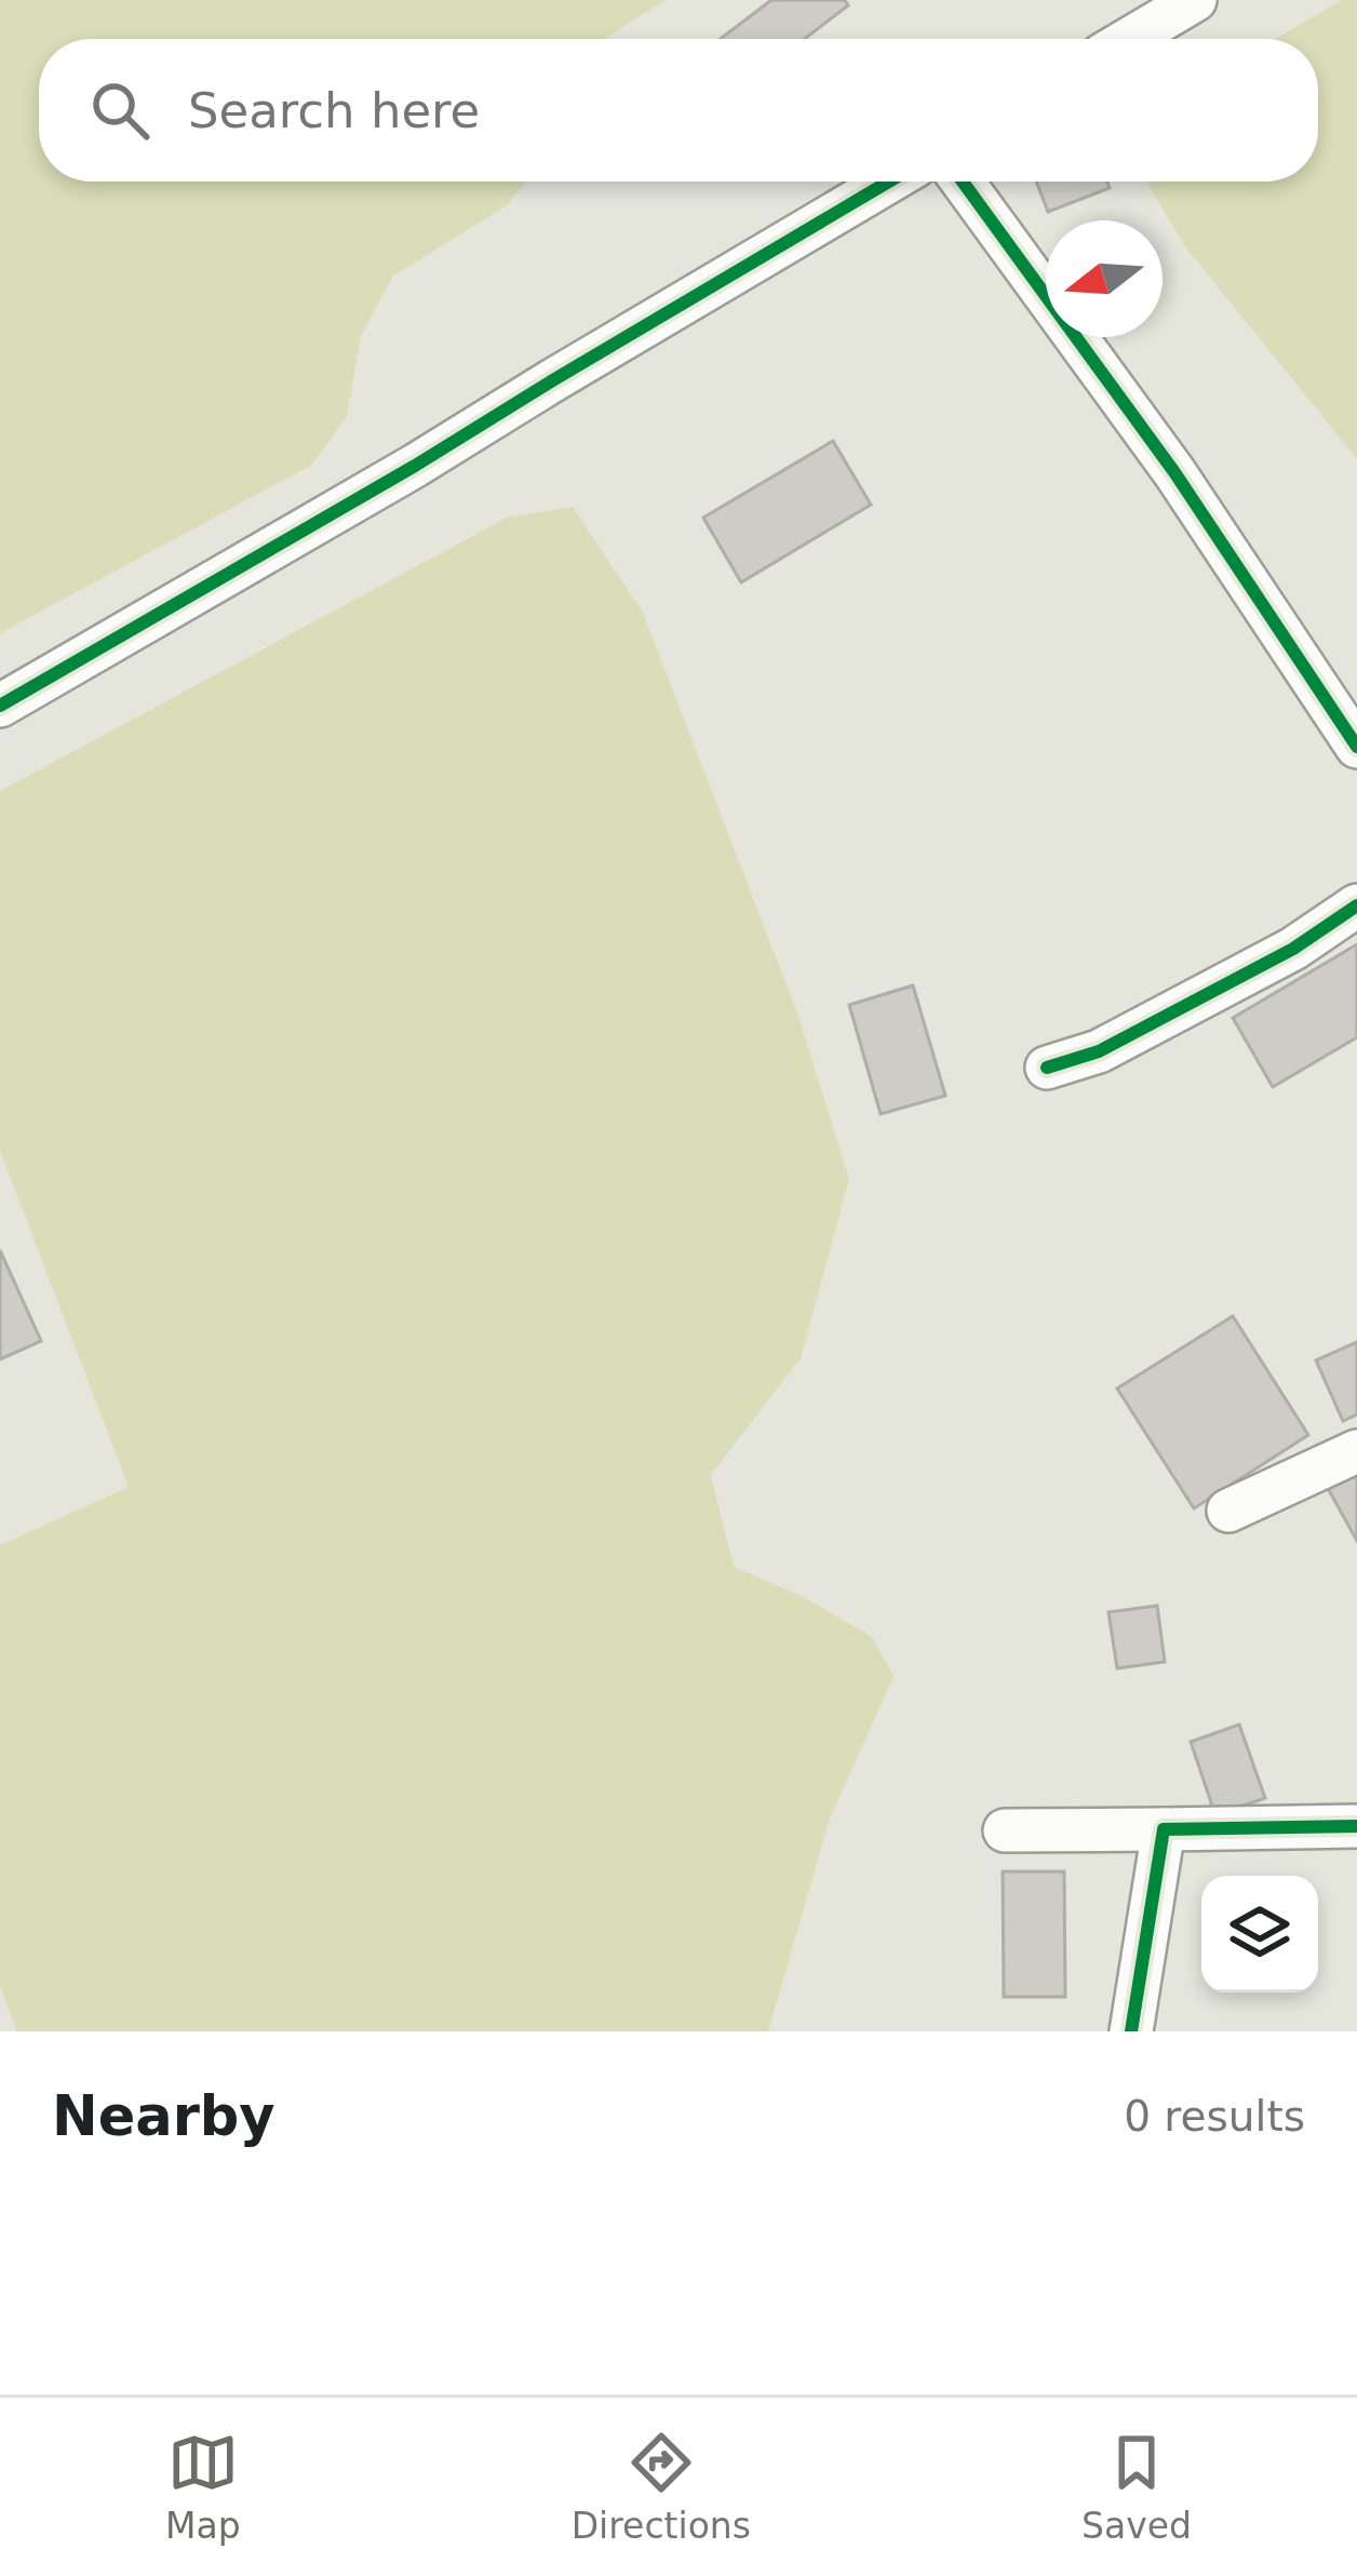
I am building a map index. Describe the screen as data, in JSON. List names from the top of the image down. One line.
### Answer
{"north":"left","page":{"search":"Search here","heading":["Nearby","0 results"],"nav":["Map","Directions","Saved"]}}
